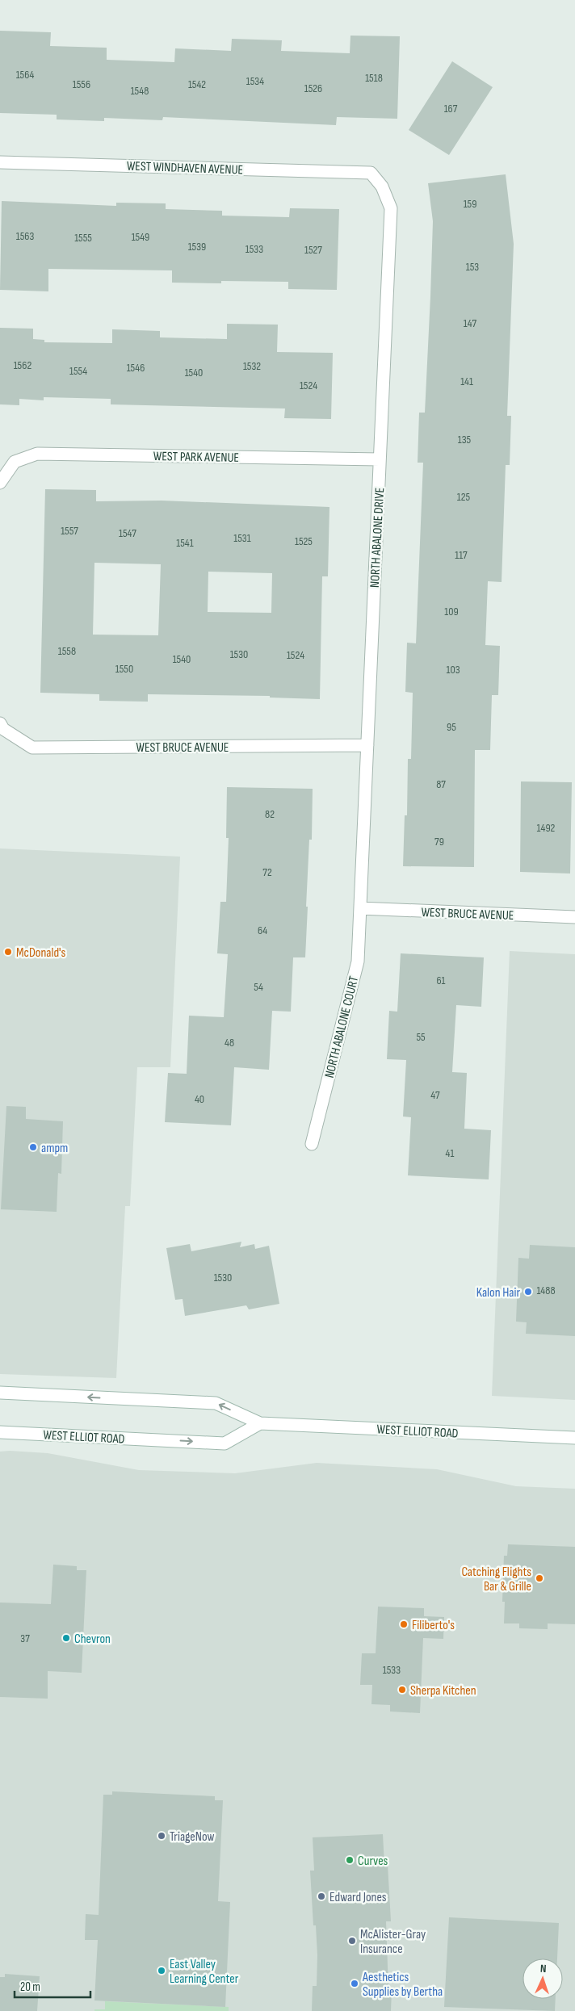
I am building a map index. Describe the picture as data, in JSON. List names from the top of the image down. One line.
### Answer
{"streets":{"street":["WEST WINDHAVEN AVENUE","WEST PARK AVENUE","NORTH ABALONE DRIVE","WEST BRUCE AVENUE","NORTH ABALONE COURT","WEST ELLIOT ROAD"]},"crossings":[["WEST WINDHAVEN AVENUE","NORTH ABALONE DRIVE"],["WEST PARK AVENUE","NORTH ABALONE DRIVE"],["NORTH ABALONE DRIVE","WEST BRUCE AVENUE"],["NORTH ABALONE DRIVE","NORTH ABALONE COURT"],["WEST BRUCE AVENUE","NORTH ABALONE COURT"]],"places":["McDonald's","ampm","Kalon Hair","Catching Flights Bar & Grille","Filiberto's","Chevron","Sherpa Kitchen","TriageNow","Curves","Edward Jones","McAlister-Gray Insurance","East Valley Learning Center","Aesthetics Supplies by Bertha"],"house_numbers":["1564","1518","1534","1556","1542","1526","1548","167","159","1563","1549","1555","1539","1533","1527","153","147","1562","1532","1546","1554","1540","141","1524","135","125","1557","1547","1531","1525","1541","117","109","1558","1530","1524","1540","1550","103","95","87","82","1492","79","72","64","61","54","55","48","47","40","41","1530","1488","37","1533"],"scale_bar":"20 m","north":"top"}
